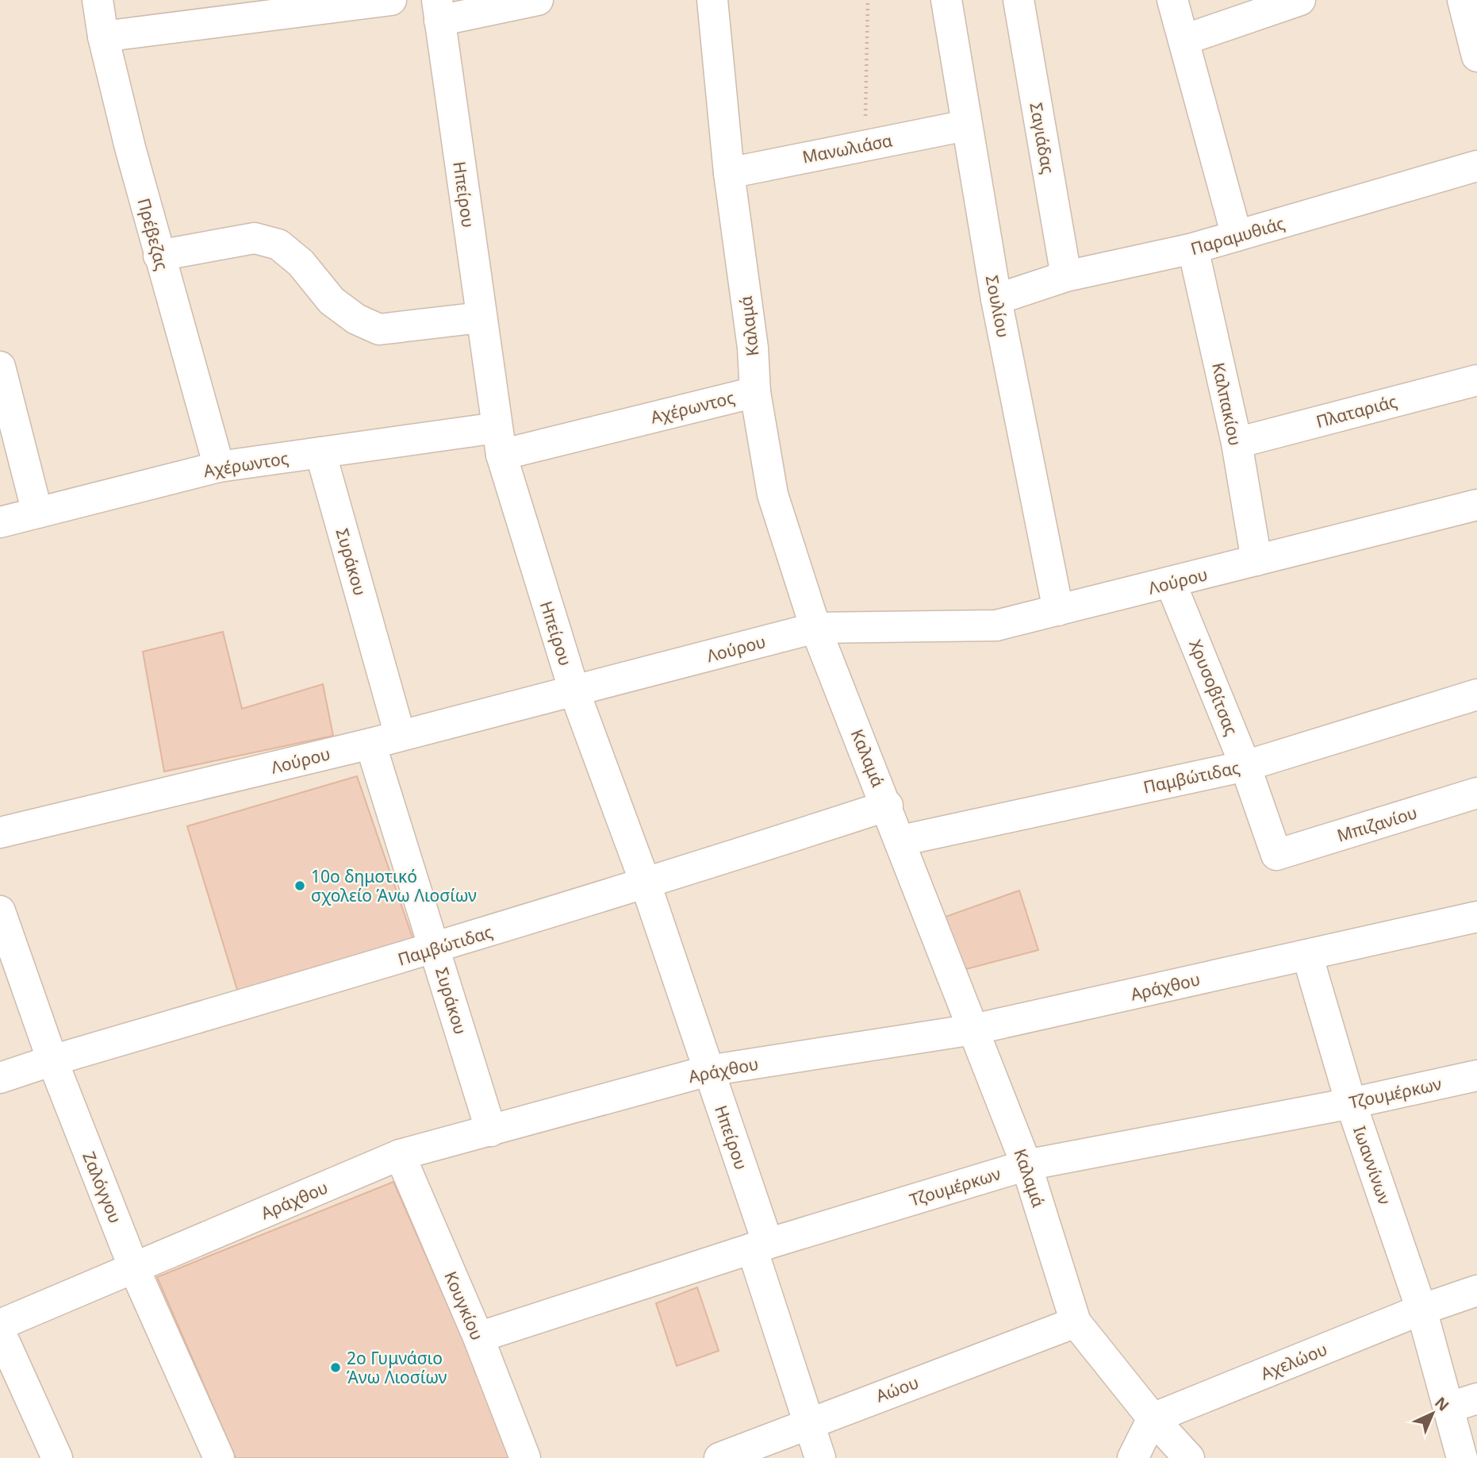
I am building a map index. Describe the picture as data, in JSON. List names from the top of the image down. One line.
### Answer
{"streets":{"street":["Σαγιάδας","Μανωλιάσα","Ηπείρου","Πρέβεζας","Παραμυθιάς","Σουλίου","Καλαμά","Καλπακίου","Αχέρωντος","Πλαταριάς","Συράκου","Λούρου","Χρυσοβίτσας","Παμβώτιδας","Μπιζανίου","Αράχθου","Τζουμέρκων","Ιωαννίνων","Ζαλόγγου","Κουγκίου","Αχελώου","Αώου"]},"crossings":[["Σαγιάδας","Παραμυθιάς"],["Μανωλιάσα","Σουλίου"],["Μανωλιάσα","Καλαμά"],["Ηπείρου","Αχέρωντος"],["Ηπείρου","Λούρου"],["Ηπείρου","Παμβώτιδας"],["Ηπείρου","Αράχθου"],["Ηπείρου","Τζουμέρκων"],["Ηπείρου","Αώου"],["Πρέβεζας","Αχέρωντος"],["Παραμυθιάς","Σουλίου"],["Παραμυθιάς","Καλπακίου"],["Σουλίου","Λούρου"],["Καλαμά","Αχέρωντος"],["Καλαμά","Λούρου"],["Καλαμά","Παμβώτιδας"],["Καλαμά","Αράχθου"],["Καλαμά","Τζουμέρκων"],["Καλαμά","Αχελώου"],["Καλαμά","Αώου"],["Καλπακίου","Πλαταριάς"],["Καλπακίου","Λούρου"],["Αχέρωντος","Συράκου"],["Συράκου","Λούρου"],["Συράκου","Παμβώτιδας"],["Συράκου","Αράχθου"],["Λούρου","Χρυσοβίτσας"],["Χρυσοβίτσας","Παμβώτιδας"],["Χρυσοβίτσας","Μπιζανίου"],["Παμβώτιδας","Ζαλόγγου"],["Αράχθου","Ιωαννίνων"],["Αράχθου","Ζαλόγγου"],["Αράχθου","Κουγκίου"],["Τζουμέρκων","Ιωαννίνων"],["Τζουμέρκων","Κουγκίου"],["Ιωαννίνων","Αχελώου"]],"places":["10ο δημοτικό σχολείο Άνω Λιοσίων","2ο Γυμνάσιο Άνω Λιοσίων"],"north":"top right"}
